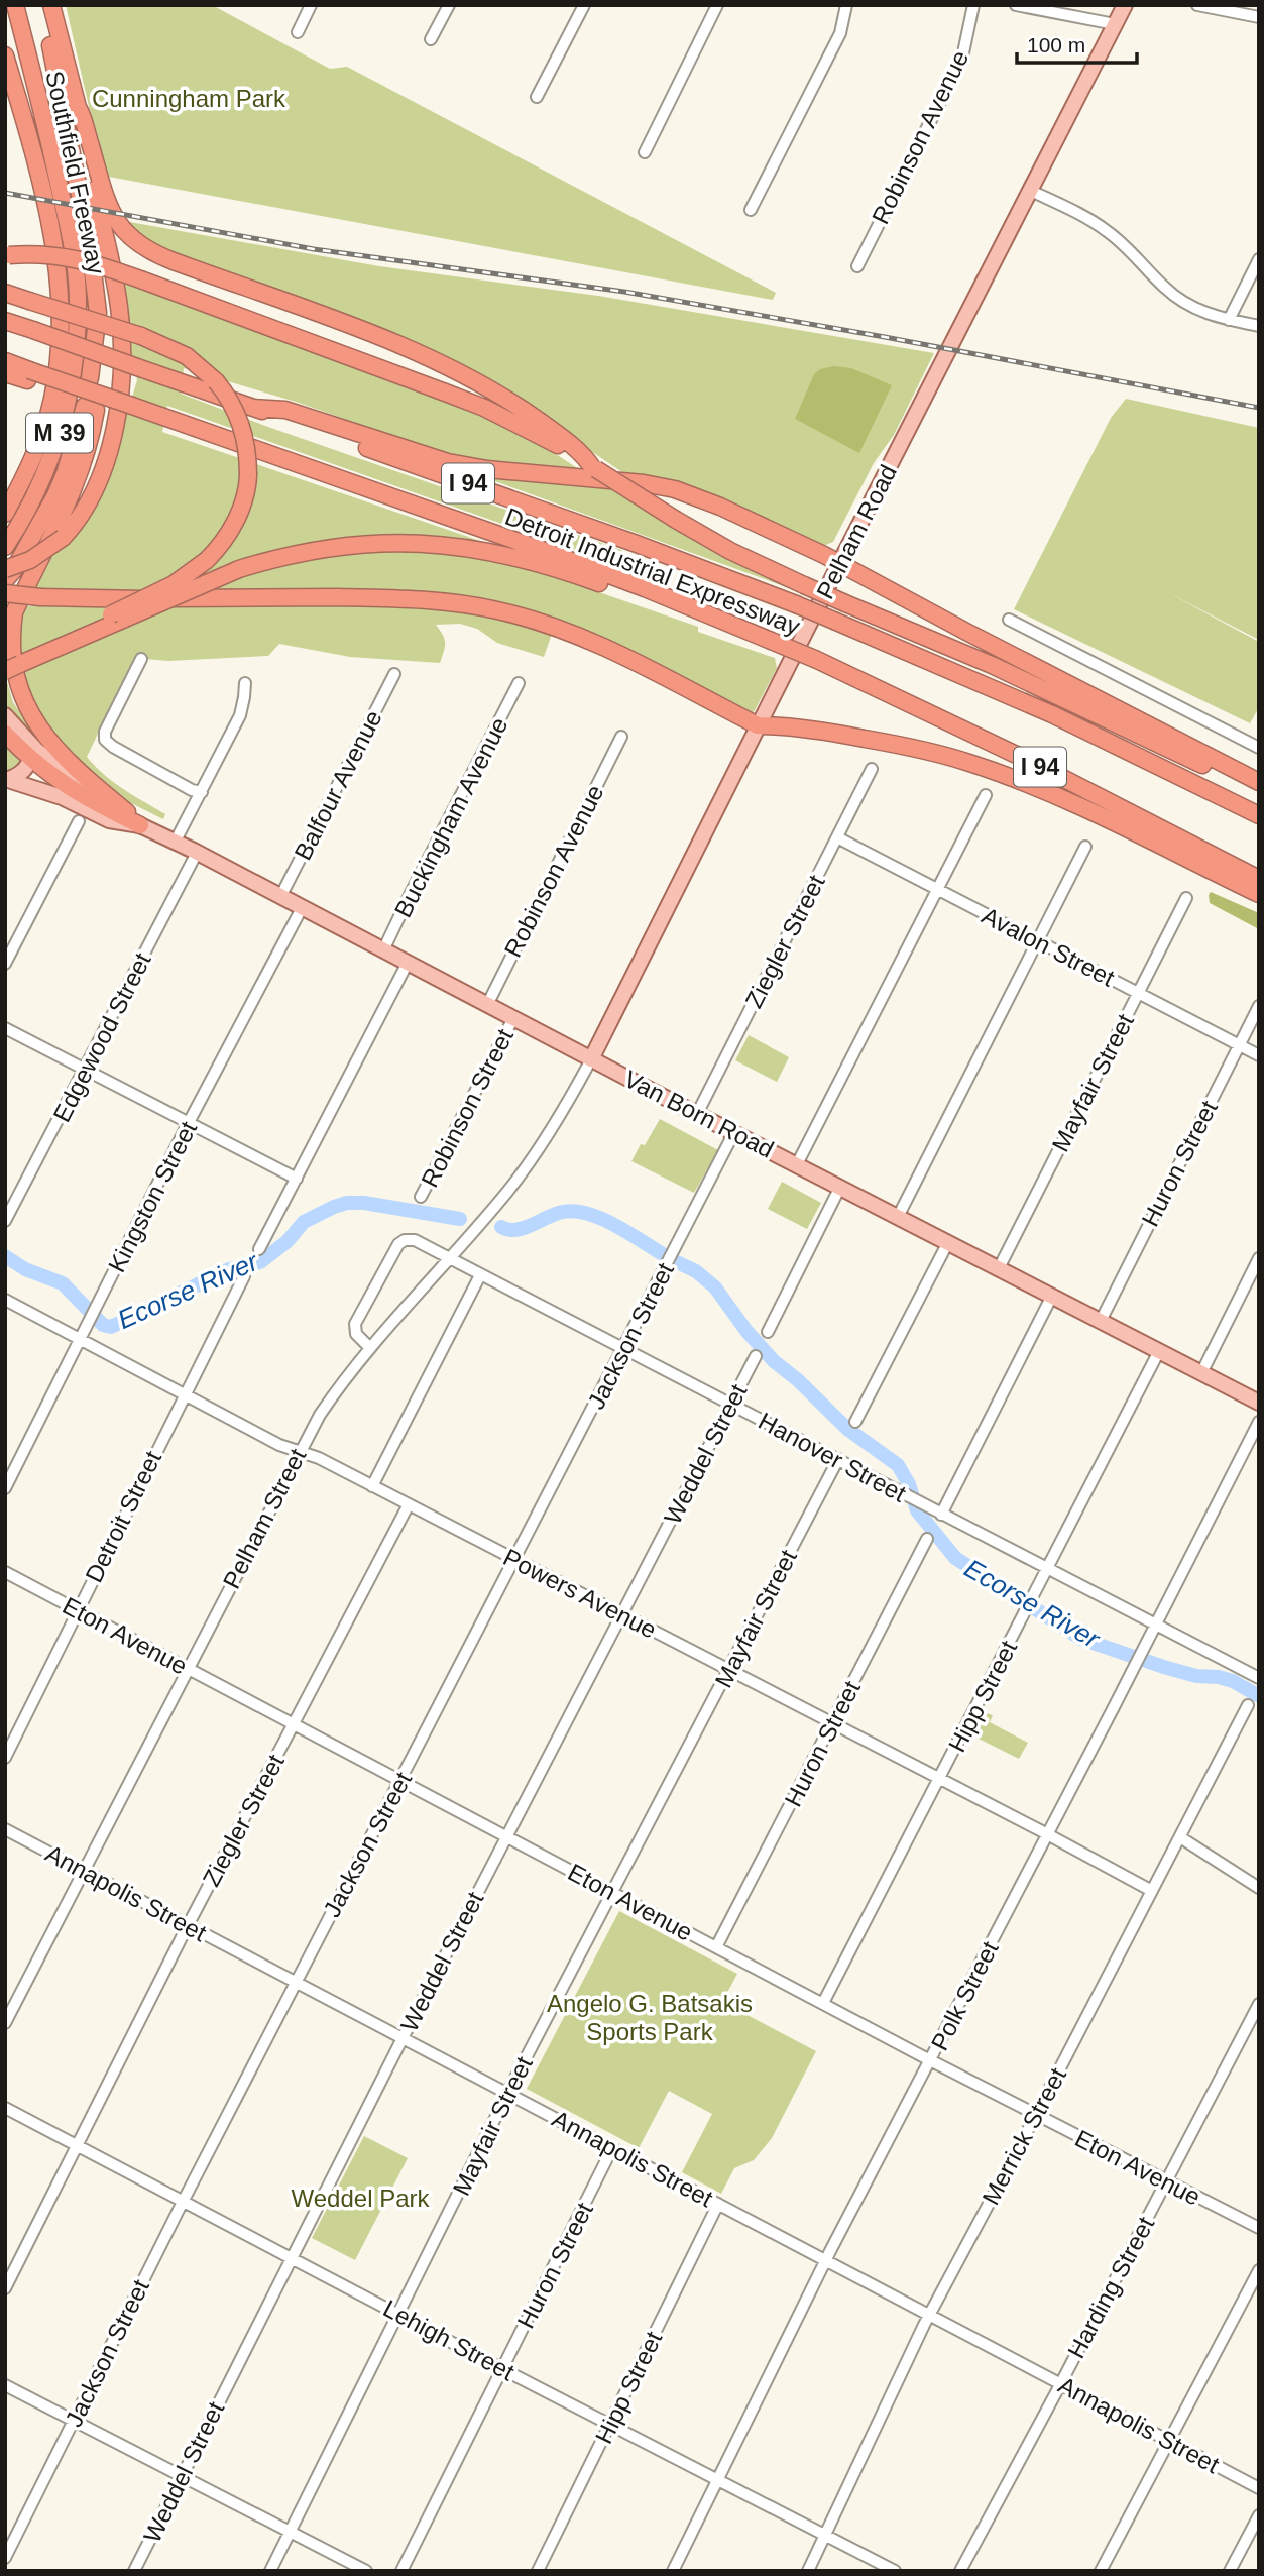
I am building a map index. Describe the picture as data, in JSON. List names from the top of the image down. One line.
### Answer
{"streets":{"highway":["Southfield Freeway","M 39","I 94","Detroit Industrial Expressway"],"main road":["Pelham Road","Van Born Road"],"street":["Robinson Avenue","Balfour Avenue","Buckingham Avenue","Ziegler Street","Avalon Street","Edgewood Street","Mayfair Street","Robinson Street","Huron Street","Kingston Street","Jackson Street","Weddel Street","Hanover Street","Detroit Street","Pelham Street","Powers Avenue","Eton Avenue","Hipp Street","Annapolis Street","Polk Street","Merrick Street","Harding Street","Lehigh Street"]},"crossings":[["Robinson Avenue","Van Born Road"],["Southfield Freeway","M 39"],["Southfield Freeway","Detroit Industrial Expressway"],["M 39","Detroit Industrial Expressway"],["Pelham Road","Van Born Road"],["Pelham Road","Pelham Street"],["Balfour Avenue","Van Born Road"],["Buckingham Avenue","Van Born Road"],["Ziegler Street","Avalon Street"],["Ziegler Street","Van Born Road"],["Ziegler Street","Powers Avenue"],["Ziegler Street","Eton Avenue"],["Ziegler Street","Annapolis Street"],["Ziegler Street","Lehigh Street"],["Avalon Street","Mayfair Street"],["Avalon Street","Huron Street"],["Edgewood Street","Van Born Road"],["Mayfair Street","Van Born Road"],["Mayfair Street","Hanover Street"],["Mayfair Street","Powers Avenue"],["Mayfair Street","Eton Avenue"],["Mayfair Street","Annapolis Street"],["Mayfair Street","Lehigh Street"],["Robinson Street","Van Born Road"],["Van Born Road","Huron Street"],["Van Born Road","Kingston Street"],["Van Born Road","Jackson Street"],["Van Born Road","Pelham Street"],["Van Born Road","Hipp Street"],["Huron Street","Powers Avenue"],["Huron Street","Eton Avenue"],["Huron Street","Annapolis Street"],["Huron Street","Lehigh Street"],["Kingston Street","Powers Avenue"],["Jackson Street","Hanover Street"],["Jackson Street","Powers Avenue"],["Jackson Street","Eton Avenue"],["Jackson Street","Annapolis Street"],["Jackson Street","Lehigh Street"],["Weddel Street","Hanover Street"],["Weddel Street","Powers Avenue"],["Weddel Street","Eton Avenue"],["Weddel Street","Annapolis Street"],["Weddel Street","Lehigh Street"],["Hanover Street","Pelham Street"],["Hanover Street","Hipp Street"],["Hanover Street","Polk Street"],["Detroit Street","Powers Avenue"],["Detroit Street","Eton Avenue"],["Pelham Street","Powers Avenue"],["Pelham Street","Eton Avenue"],["Pelham Street","Annapolis Street"],["Powers Avenue","Hipp Street"],["Powers Avenue","Polk Street"],["Powers Avenue","Merrick Street"],["Eton Avenue","Hipp Street"],["Eton Avenue","Polk Street"],["Eton Avenue","Merrick Street"],["Eton Avenue","Harding Street"],["Hipp Street","Annapolis Street"],["Hipp Street","Lehigh Street"],["Annapolis Street","Polk Street"],["Annapolis Street","Merrick Street"],["Annapolis Street","Harding Street"],["Polk Street","Lehigh Street"],["Merrick Street","Lehigh Street"]],"water":["Ecorse River"],"parks":["Cunningham Park","Angelo G. Batsakis Sports Park","Weddel Park"],"scale_bar":"100 m"}
